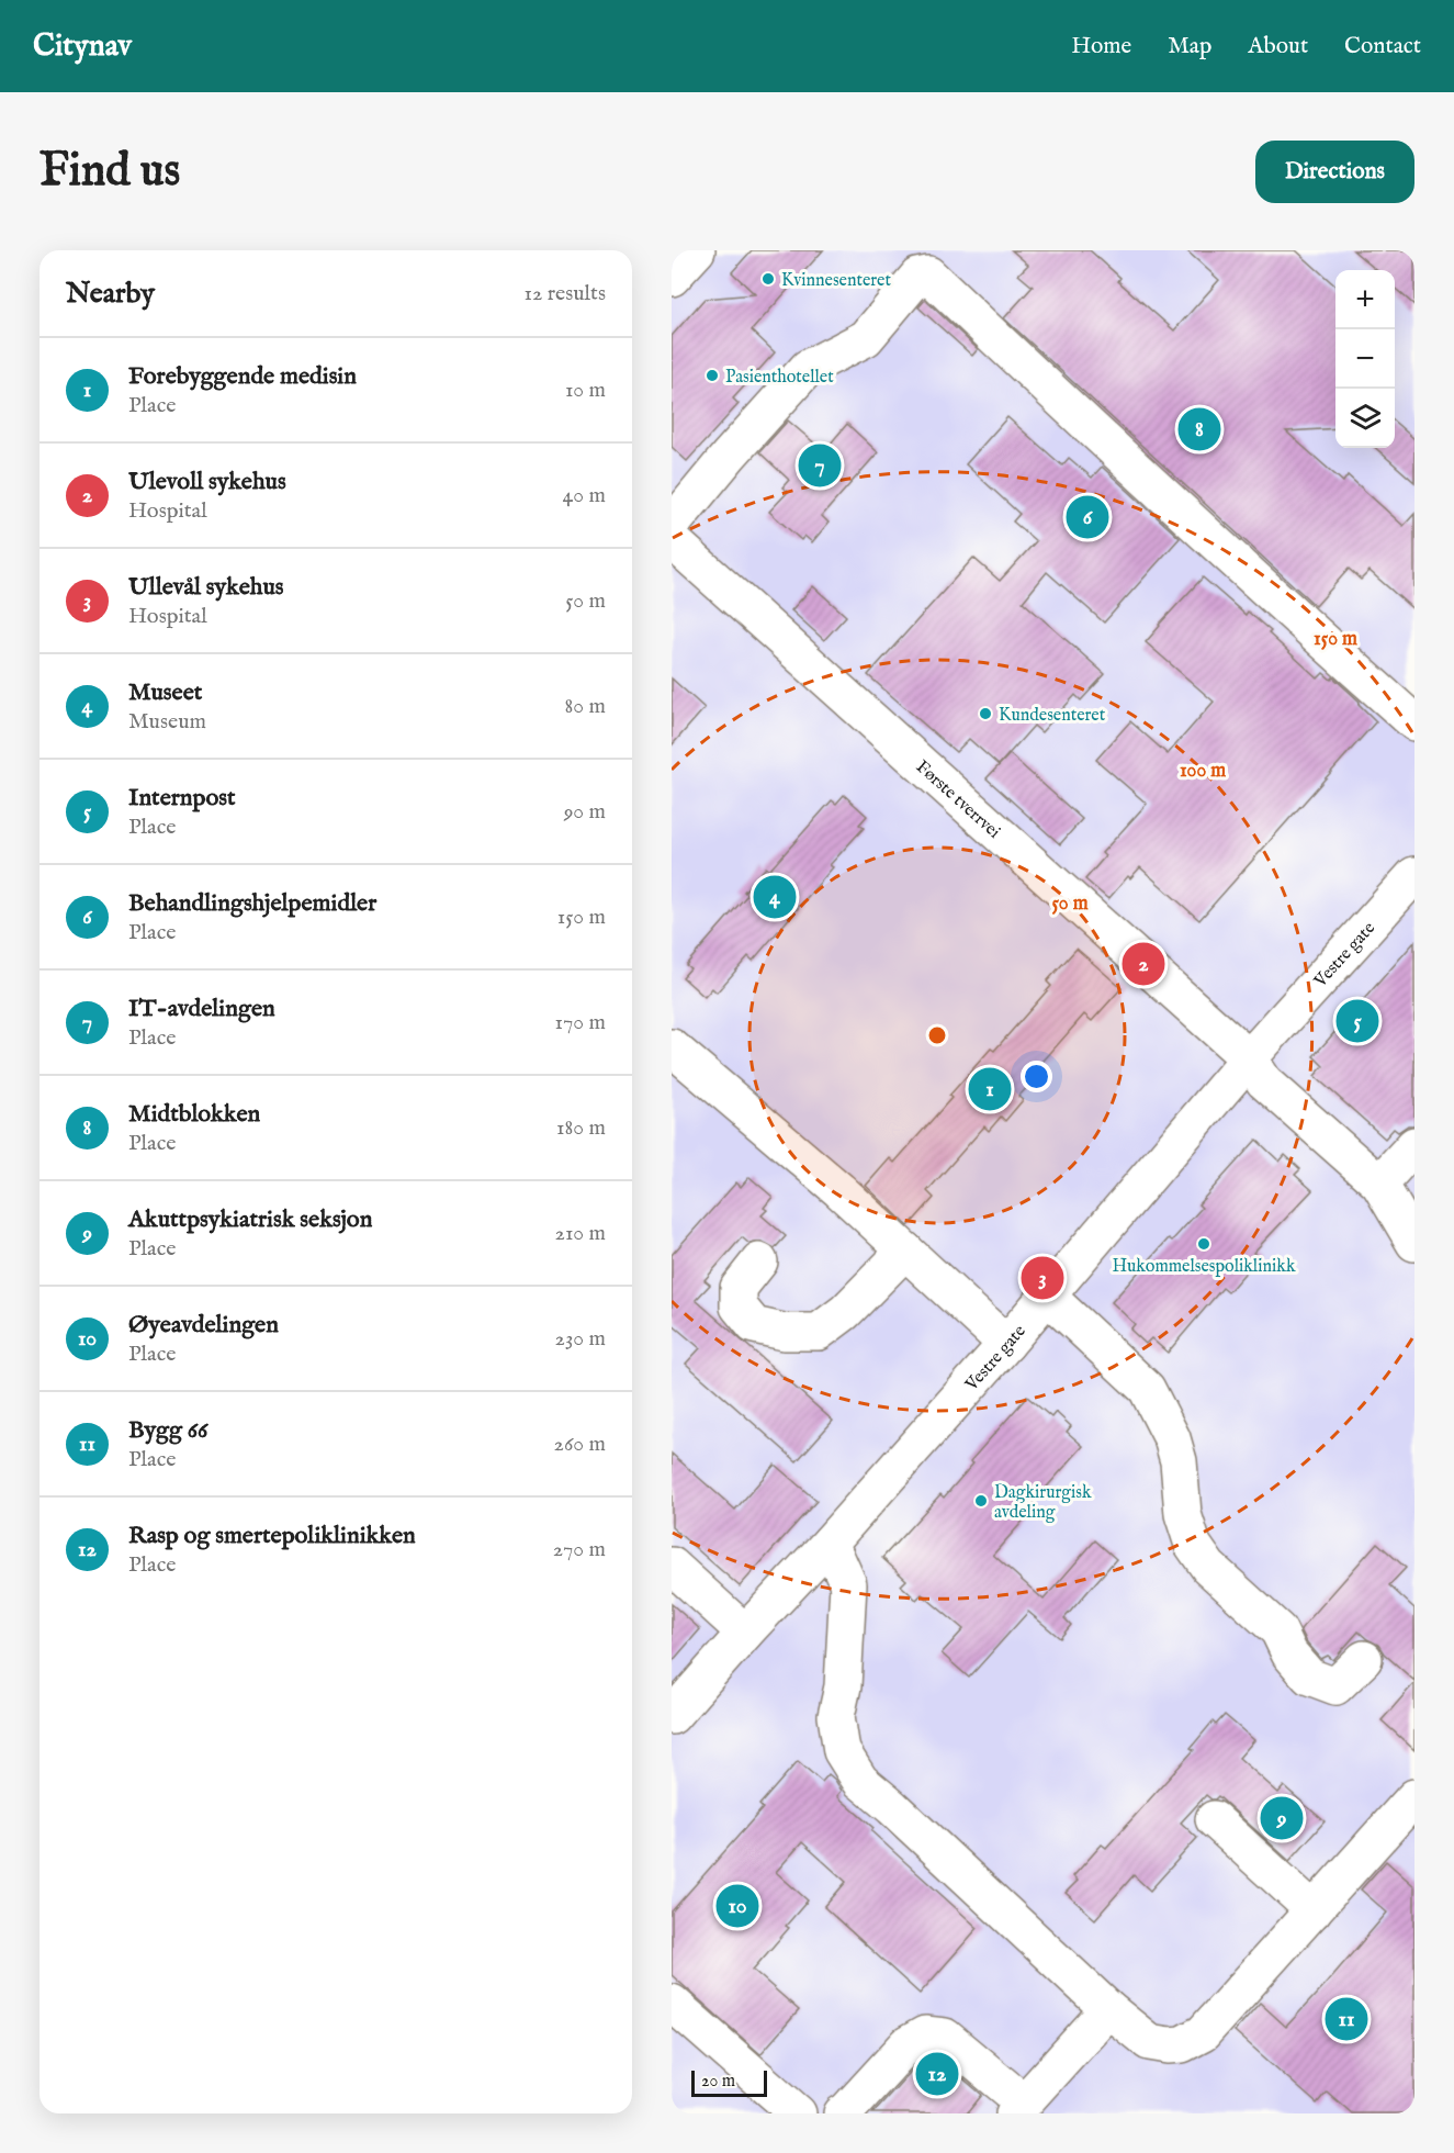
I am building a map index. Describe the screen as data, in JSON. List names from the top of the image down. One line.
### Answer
{"streets":{"street":["Første tverrvei","Vestre gate"]},"crossings":[["Første tverrvei","Vestre gate"]],"places":["Kvinnesenteret","Pasienthotellet","Kundesenteret","Hukommelsespoliklinikk","Dagkirurgisk avdeling"],"scale_bar":"20 m","page":{"header":"Citynav","nav":["Home","Map","About","Contact"],"buttons":"Directions","title":"Find us","heading":["Nearby","12 results"],"map_buttons":["+","−"],"list":[{"mark":"1","name":"Forebyggende medisin","note":"Place","value":"10 m"},{"mark":"2","name":"Ulevoll sykehus","note":"Hospital","value":"40 m"},{"mark":"3","name":"Ullevål sykehus","note":"Hospital","value":"50 m"},{"mark":"4","name":"Museet","note":"Museum","value":"80 m"},{"mark":"5","name":"Internpost","note":"Place","value":"90 m"},{"mark":"6","name":"Behandlingshjelpemidler","note":"Place","value":"150 m"},{"mark":"7","name":"IT-avdelingen","note":"Place","value":"170 m"},{"mark":"8","name":"Midtblokken","note":"Place","value":"180 m"},{"mark":"9","name":"Akuttpsykiatrisk seksjon","note":"Place","value":"210 m"},{"mark":"10","name":"Øyeavdelingen","note":"Place","value":"230 m"},{"mark":"11","name":"Bygg 66","note":"Place","value":"260 m"},{"mark":"12","name":"Rasp og smertepoliklinikken","note":"Place","value":"270 m"}],"pins":["8","7","6","4","2","5","1","3","9","10","11","12"],"scale":"20 m"},"rings":["150 m","100 m","50 m"]}
